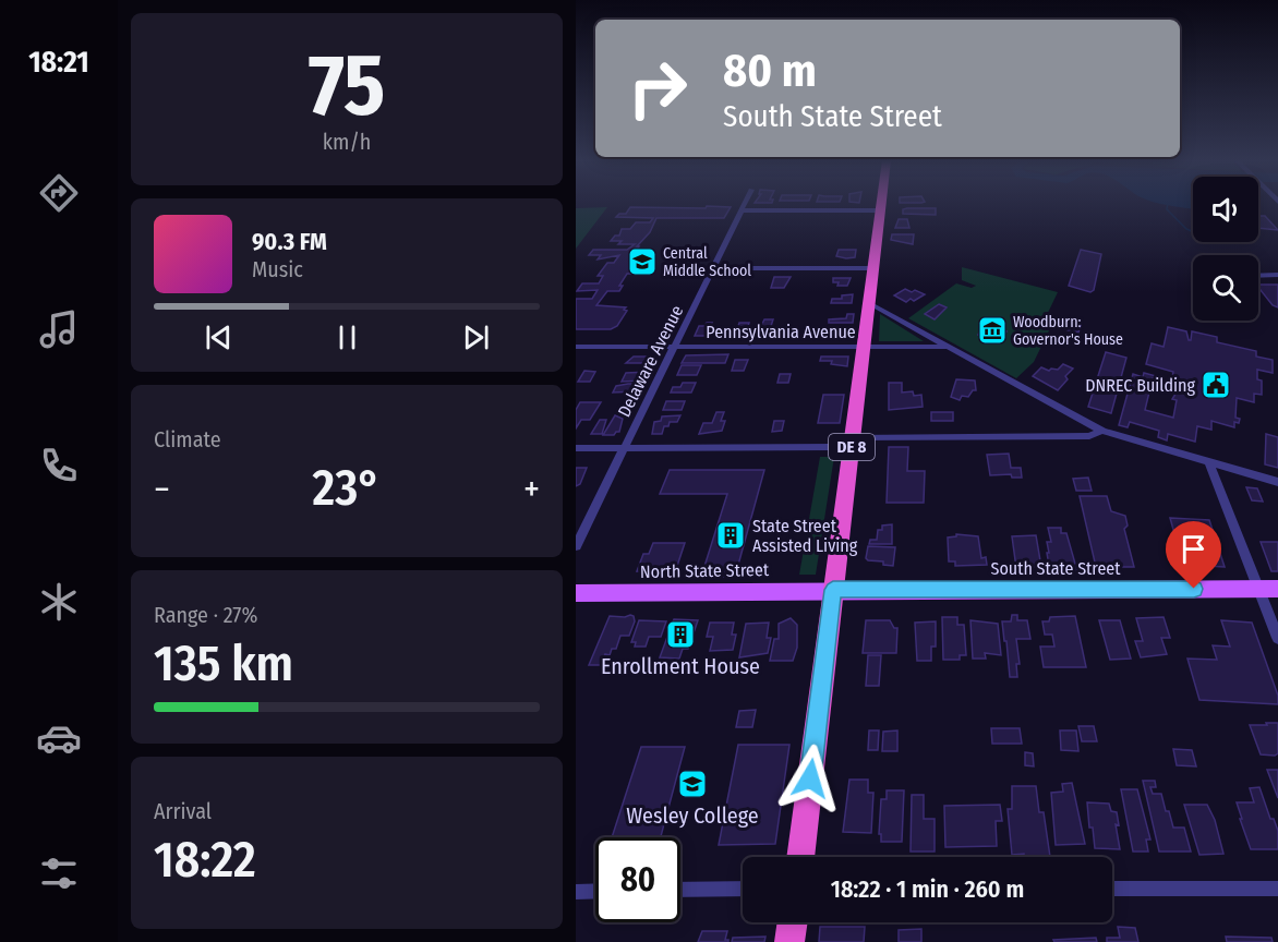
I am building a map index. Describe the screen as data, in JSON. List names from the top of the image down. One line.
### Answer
{"streets":{"highway":["DE 8"],"main road":["South State Street","North State Street"],"street":["Pennsylvania Avenue","Delaware Avenue"]},"crossings":[["Pennsylvania Avenue","Delaware Avenue"],["Pennsylvania Avenue","DE 8"],["DE 8","South State Street"],["DE 8","North State Street"],["South State Street","North State Street"]],"places":{"school or university":["Central Middle School","Wesley College"],"museum":["Woodburn: Governor's House"],"public building":["DNREC Building"],"building":["State Street Assisted Living","Enrollment House"]},"page":{"tabs":"18:21","tile":[["75","km/h"],"Climate",["Range · 27%","135 km"],["Arrival","18:22"]],"turn":["80 m","South State Street"],"song":["90.3 FM","Music"],"heat":["−","23°","+"],"limit":"80","trip":"18:22 · 1 min · 260 m"}}
